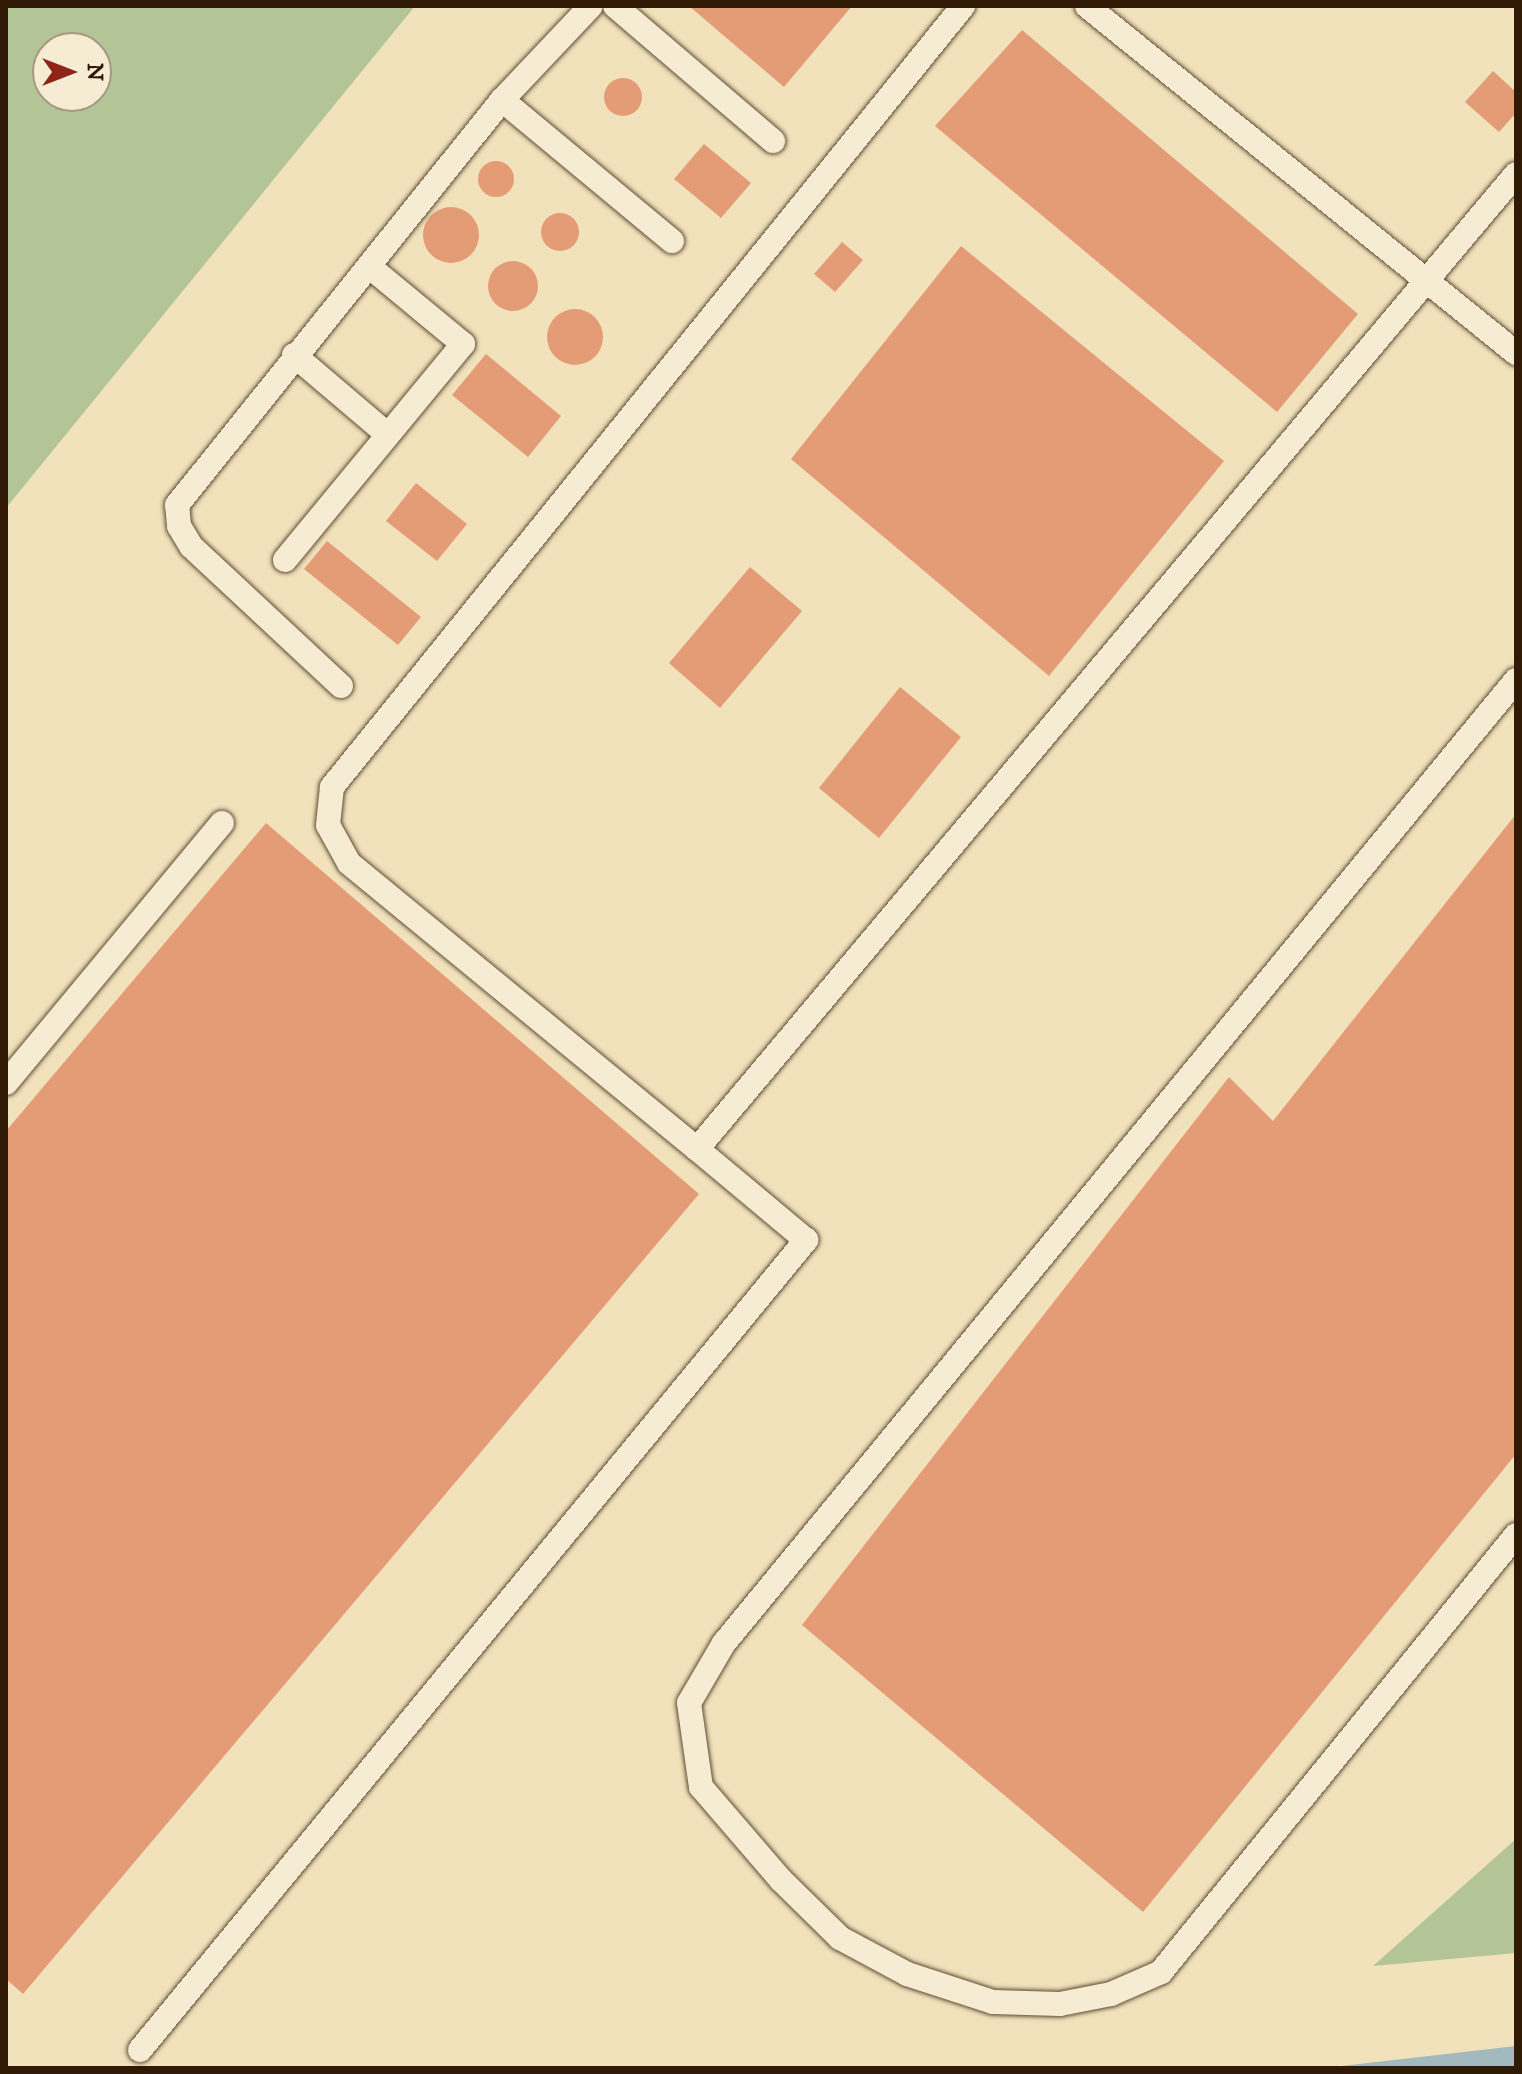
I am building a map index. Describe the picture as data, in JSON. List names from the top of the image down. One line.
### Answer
{"north":"right"}
